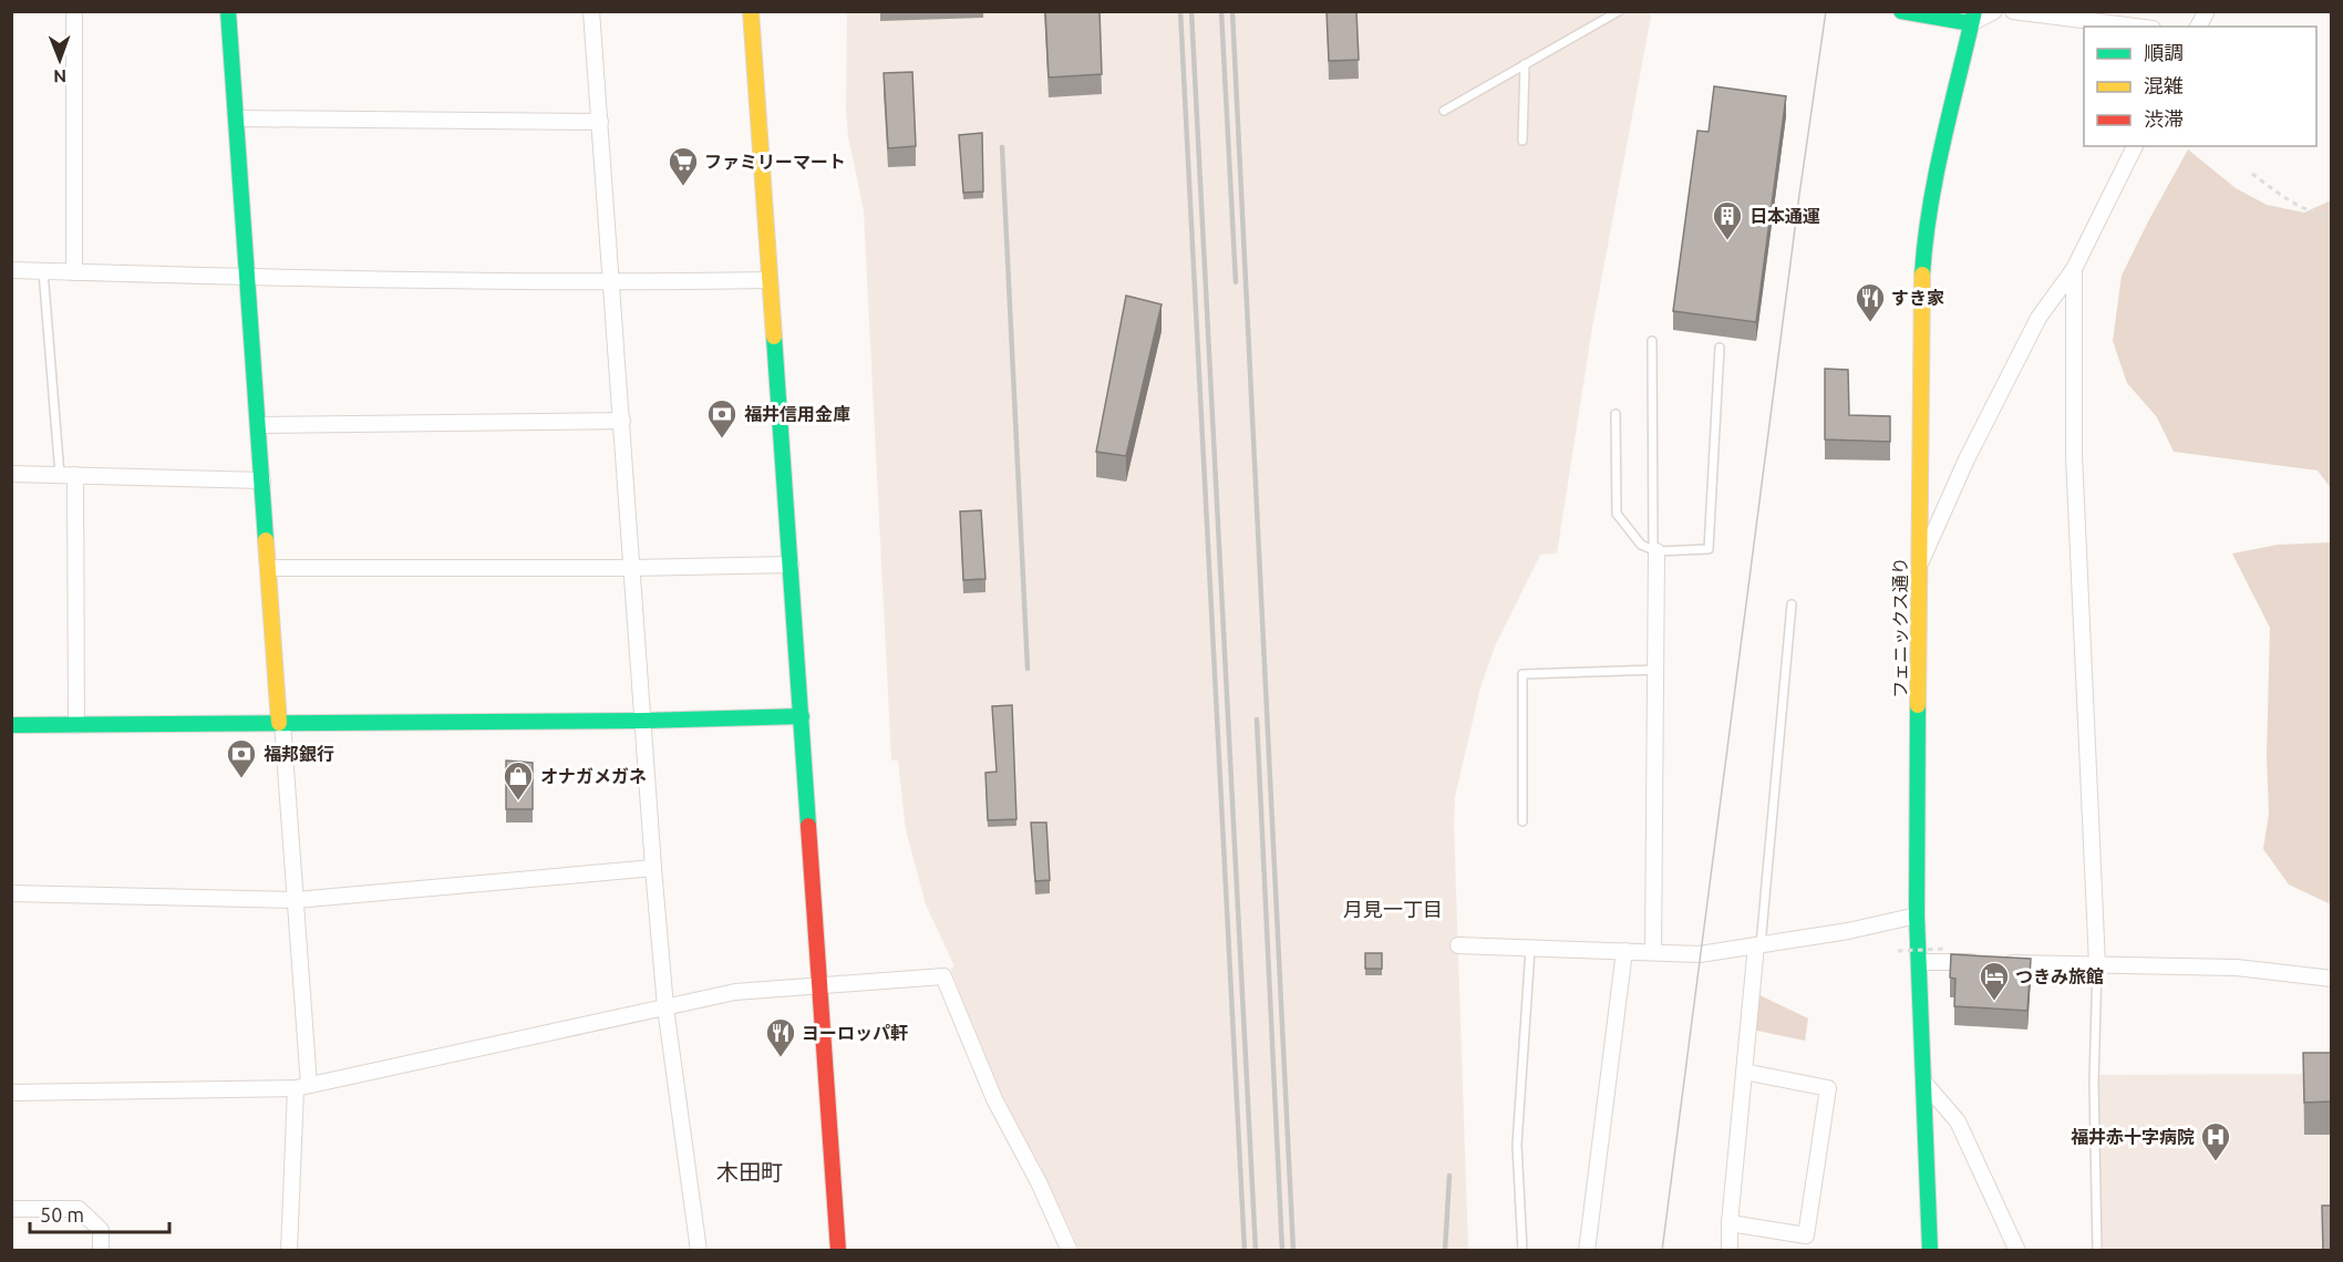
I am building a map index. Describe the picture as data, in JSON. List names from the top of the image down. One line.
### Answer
{"streets":{"street":["フェニックス通り"]},"districts":["月見一丁目","木田町"],"places":{"supermarket":["ファミリーマート"],"building":["日本通運"],"restaurant":["すき家","ヨーロッパ軒"],"bank":["福井信用金庫","福邦銀行"],"shop":["オナガメガネ"],"hotel":["つきみ旅館"],"hospital":["福井赤十字病院"]},"legend":["順調","混雑","渋滞"],"scale_bar":"50 m","north":"bottom"}
